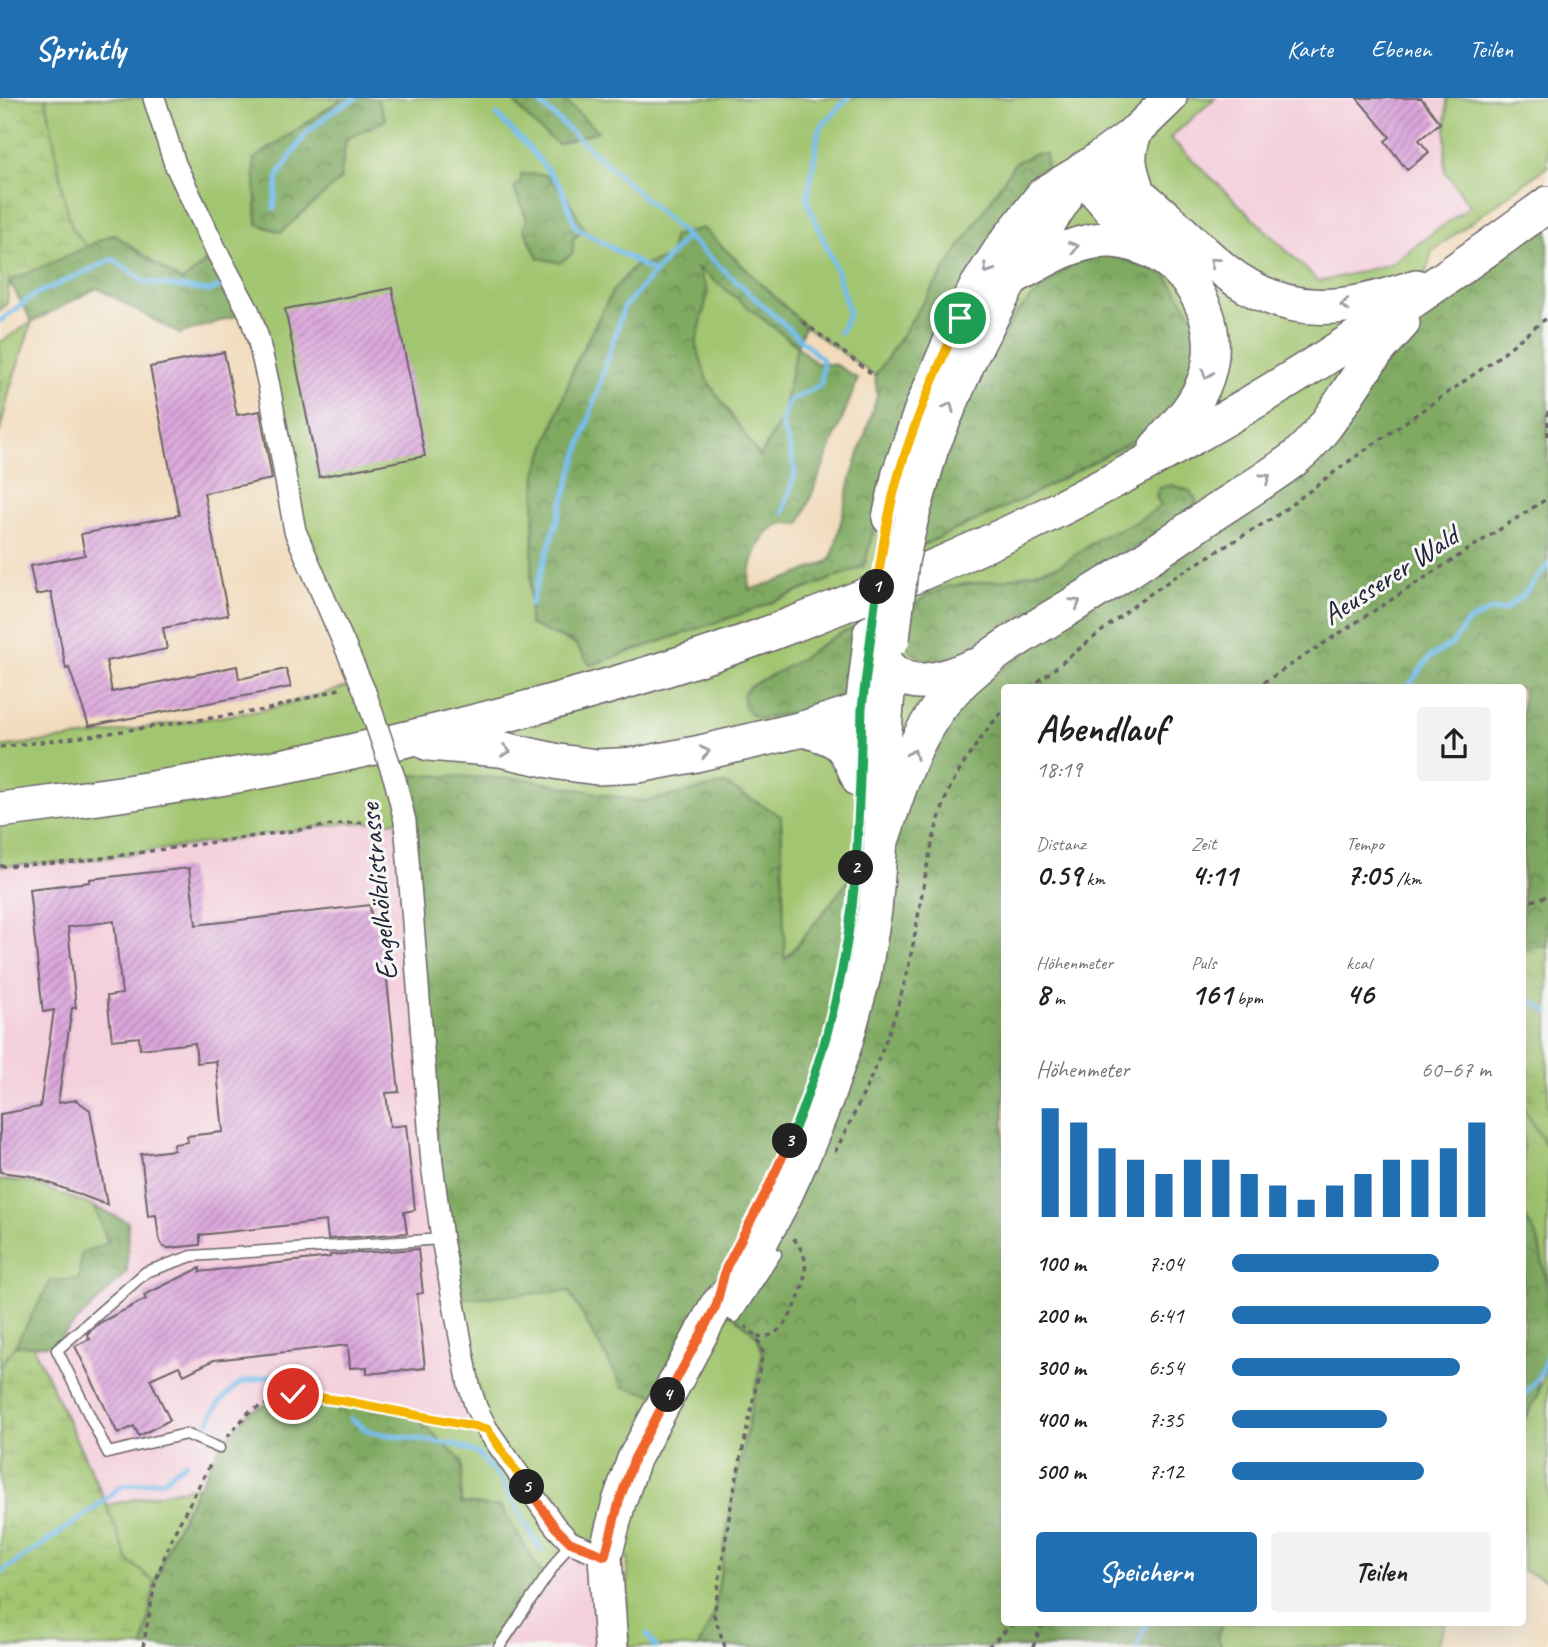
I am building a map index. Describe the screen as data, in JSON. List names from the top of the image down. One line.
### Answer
{"streets":{"street":["Engelhölzlistrasse"],"path":["Aeusserer Wald"]},"page":{"header":"Sprintly","nav":["Karte","Ebenen","Teilen"],"pins":["1","2","3","4","5"],"heading":["Abendlauf","18:19"],"stats":[["Distanz","0.59 km"],["Zeit","4:11"],["Tempo","7:05 /km"],["Höhenmeter","8 m"],["Puls","161 bpm"],["kcal","46"]],"chart":["Höhenmeter","60–67 m"],"list":[{"name":"100 m","note":"7:04"},{"name":"200 m","note":"6:41"},{"name":"300 m","note":"6:54"},{"name":"400 m","note":"7:35"},{"name":"500 m","note":"7:12"}],"buttons":["Speichern","Teilen"]}}
